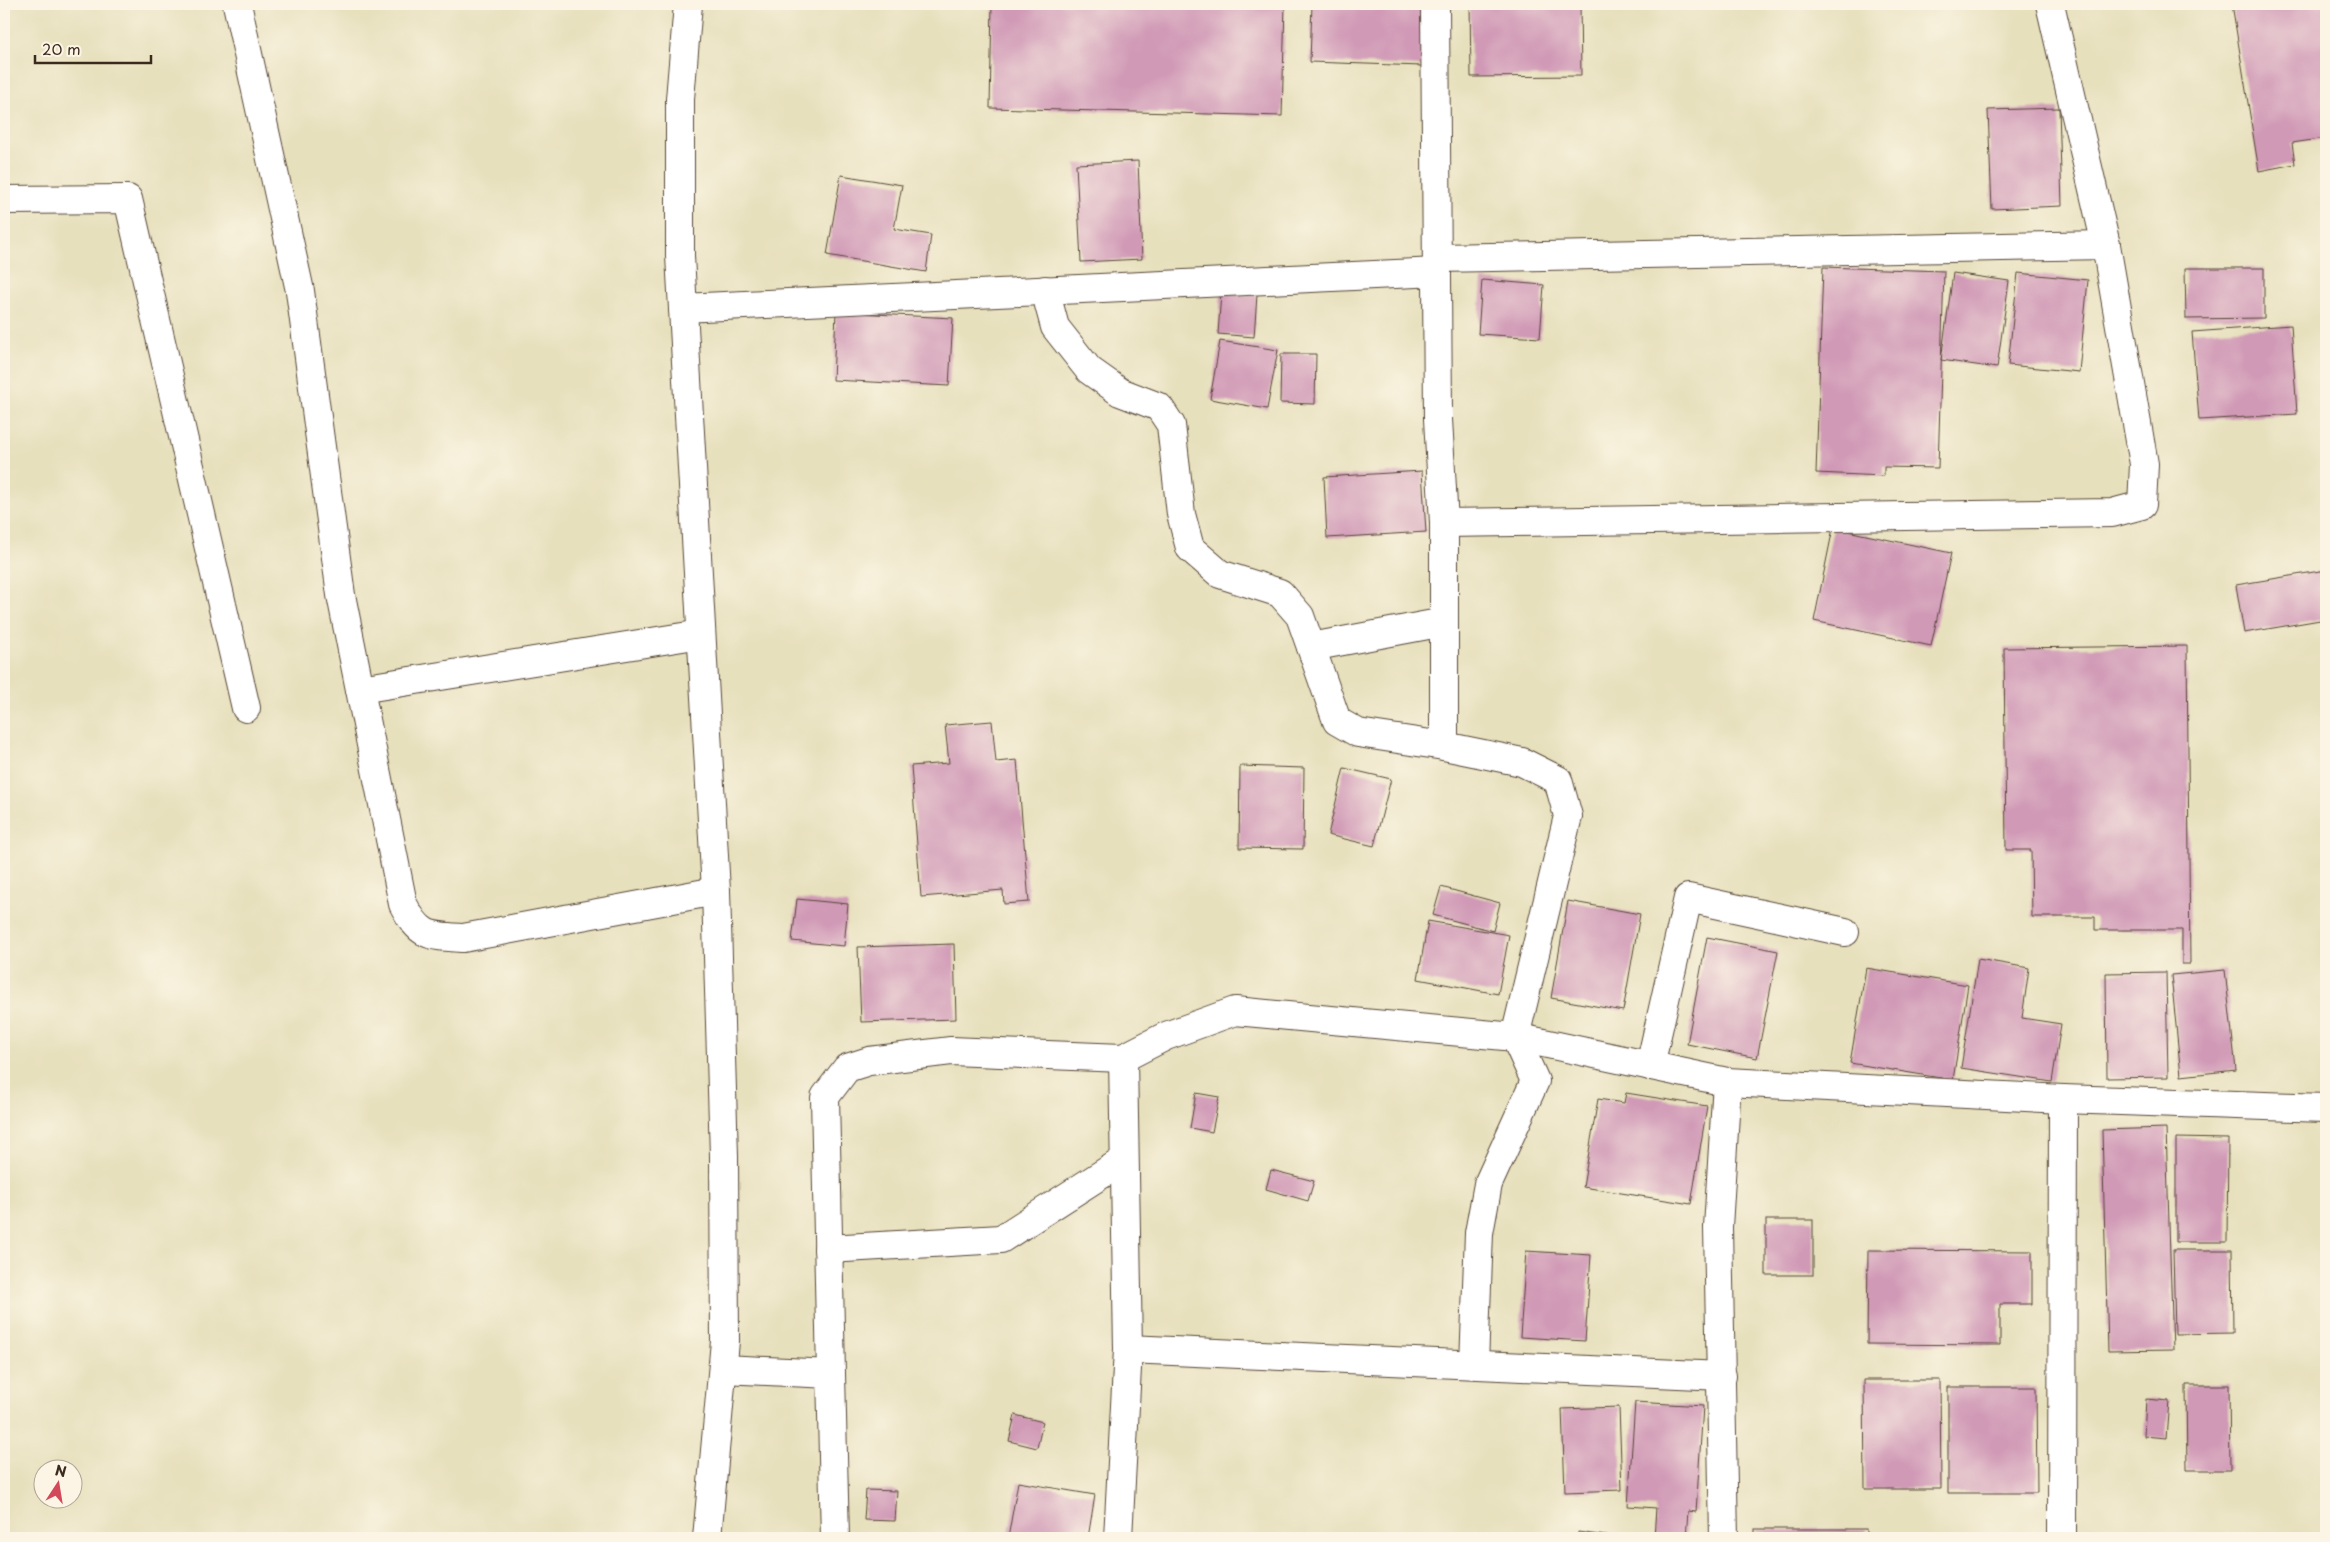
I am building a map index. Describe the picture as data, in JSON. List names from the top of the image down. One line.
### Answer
{"scale_bar":"20 m","north":"top"}
